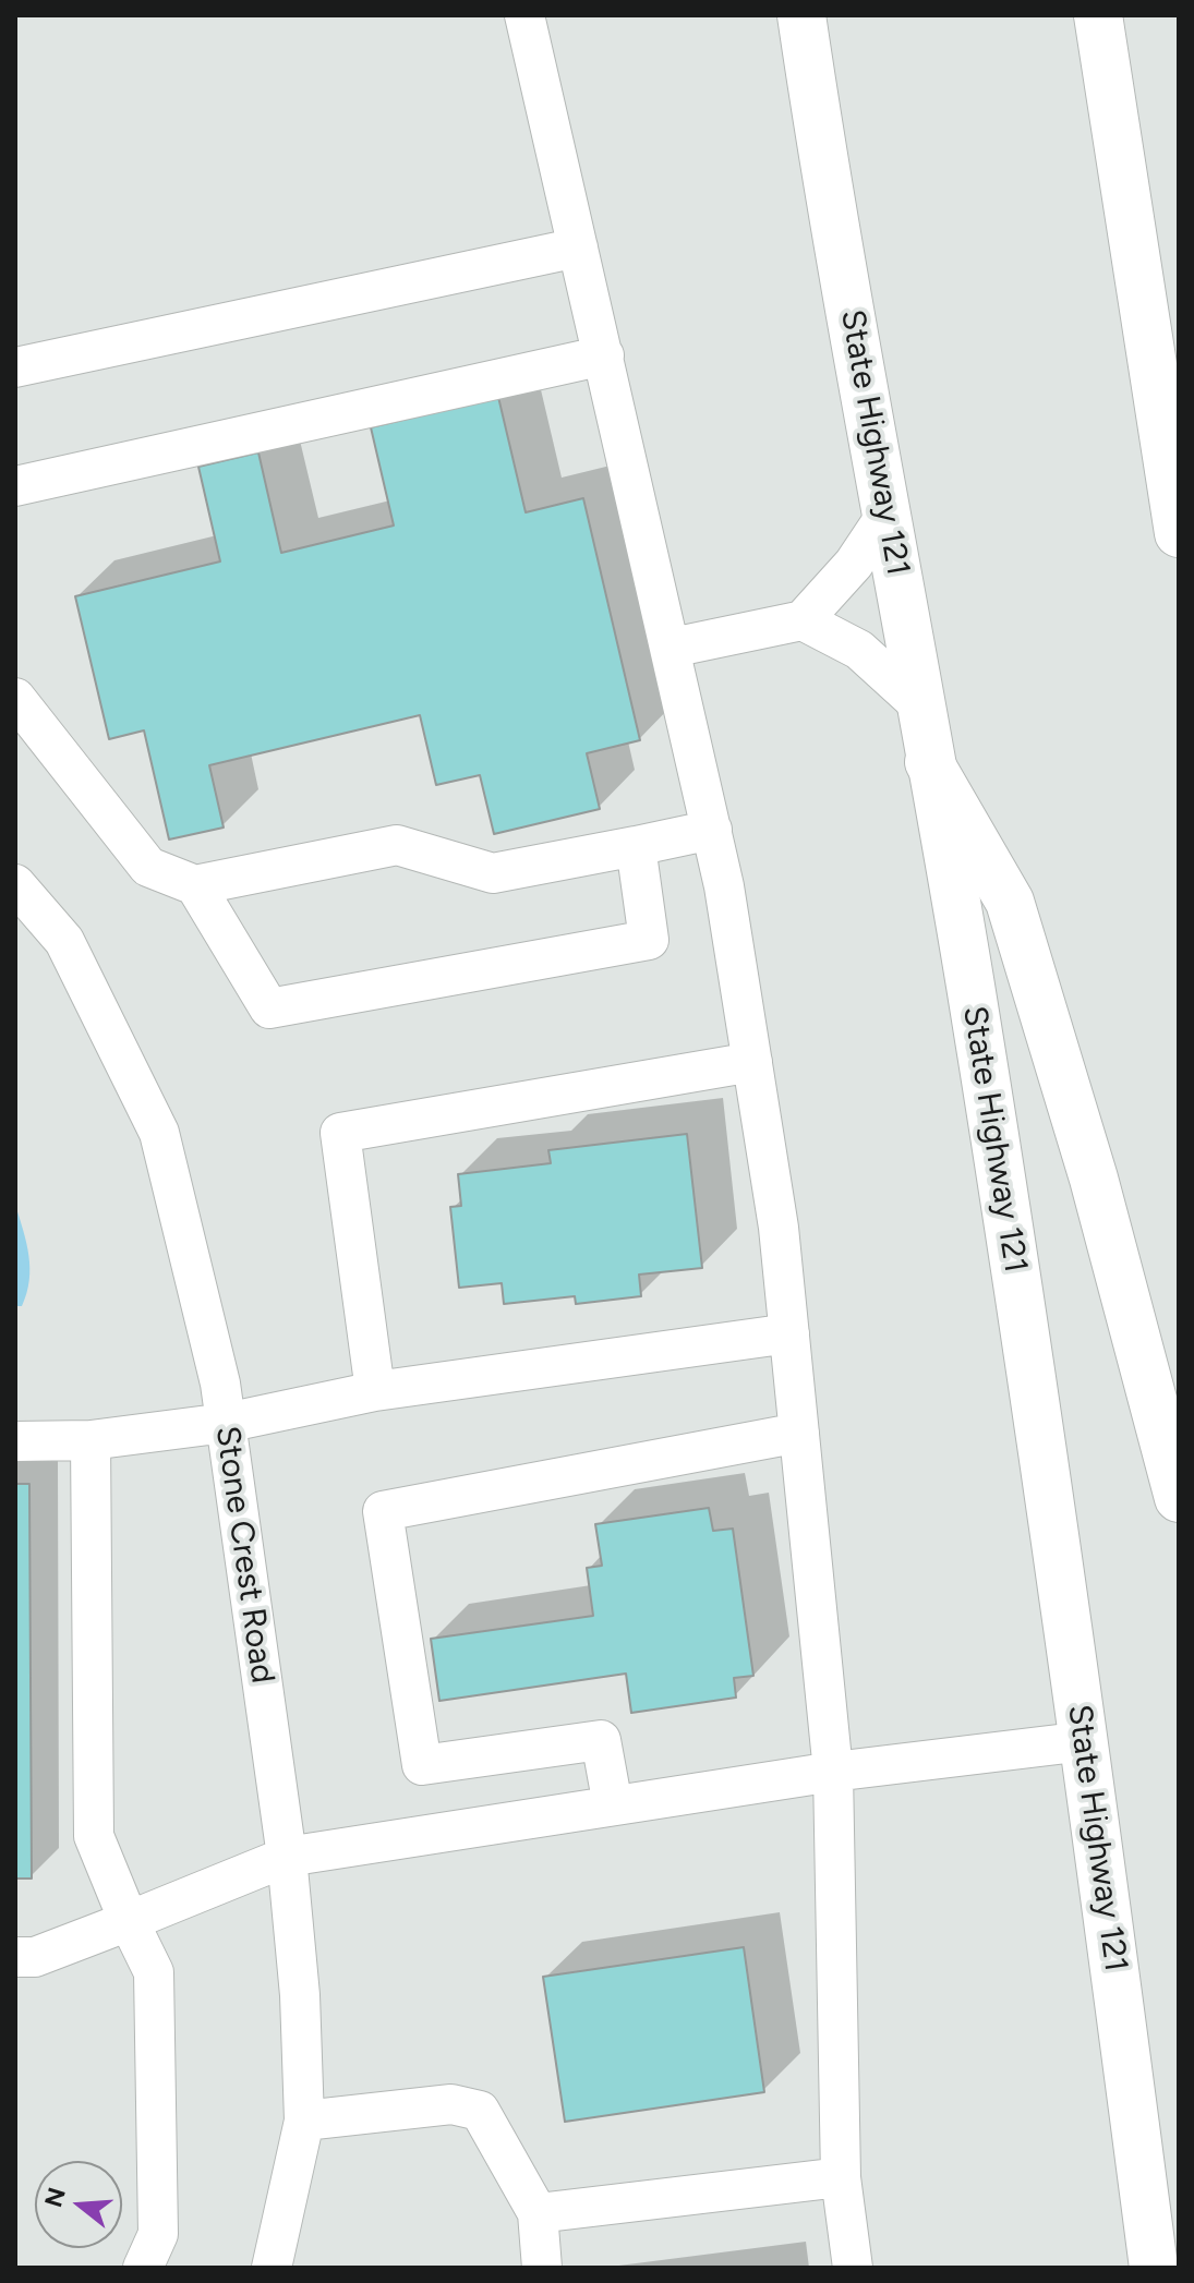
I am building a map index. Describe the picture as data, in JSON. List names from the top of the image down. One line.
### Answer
{"streets":{"main road":["State Highway 121"],"street":["Stone Crest Road"]},"north":"left"}
